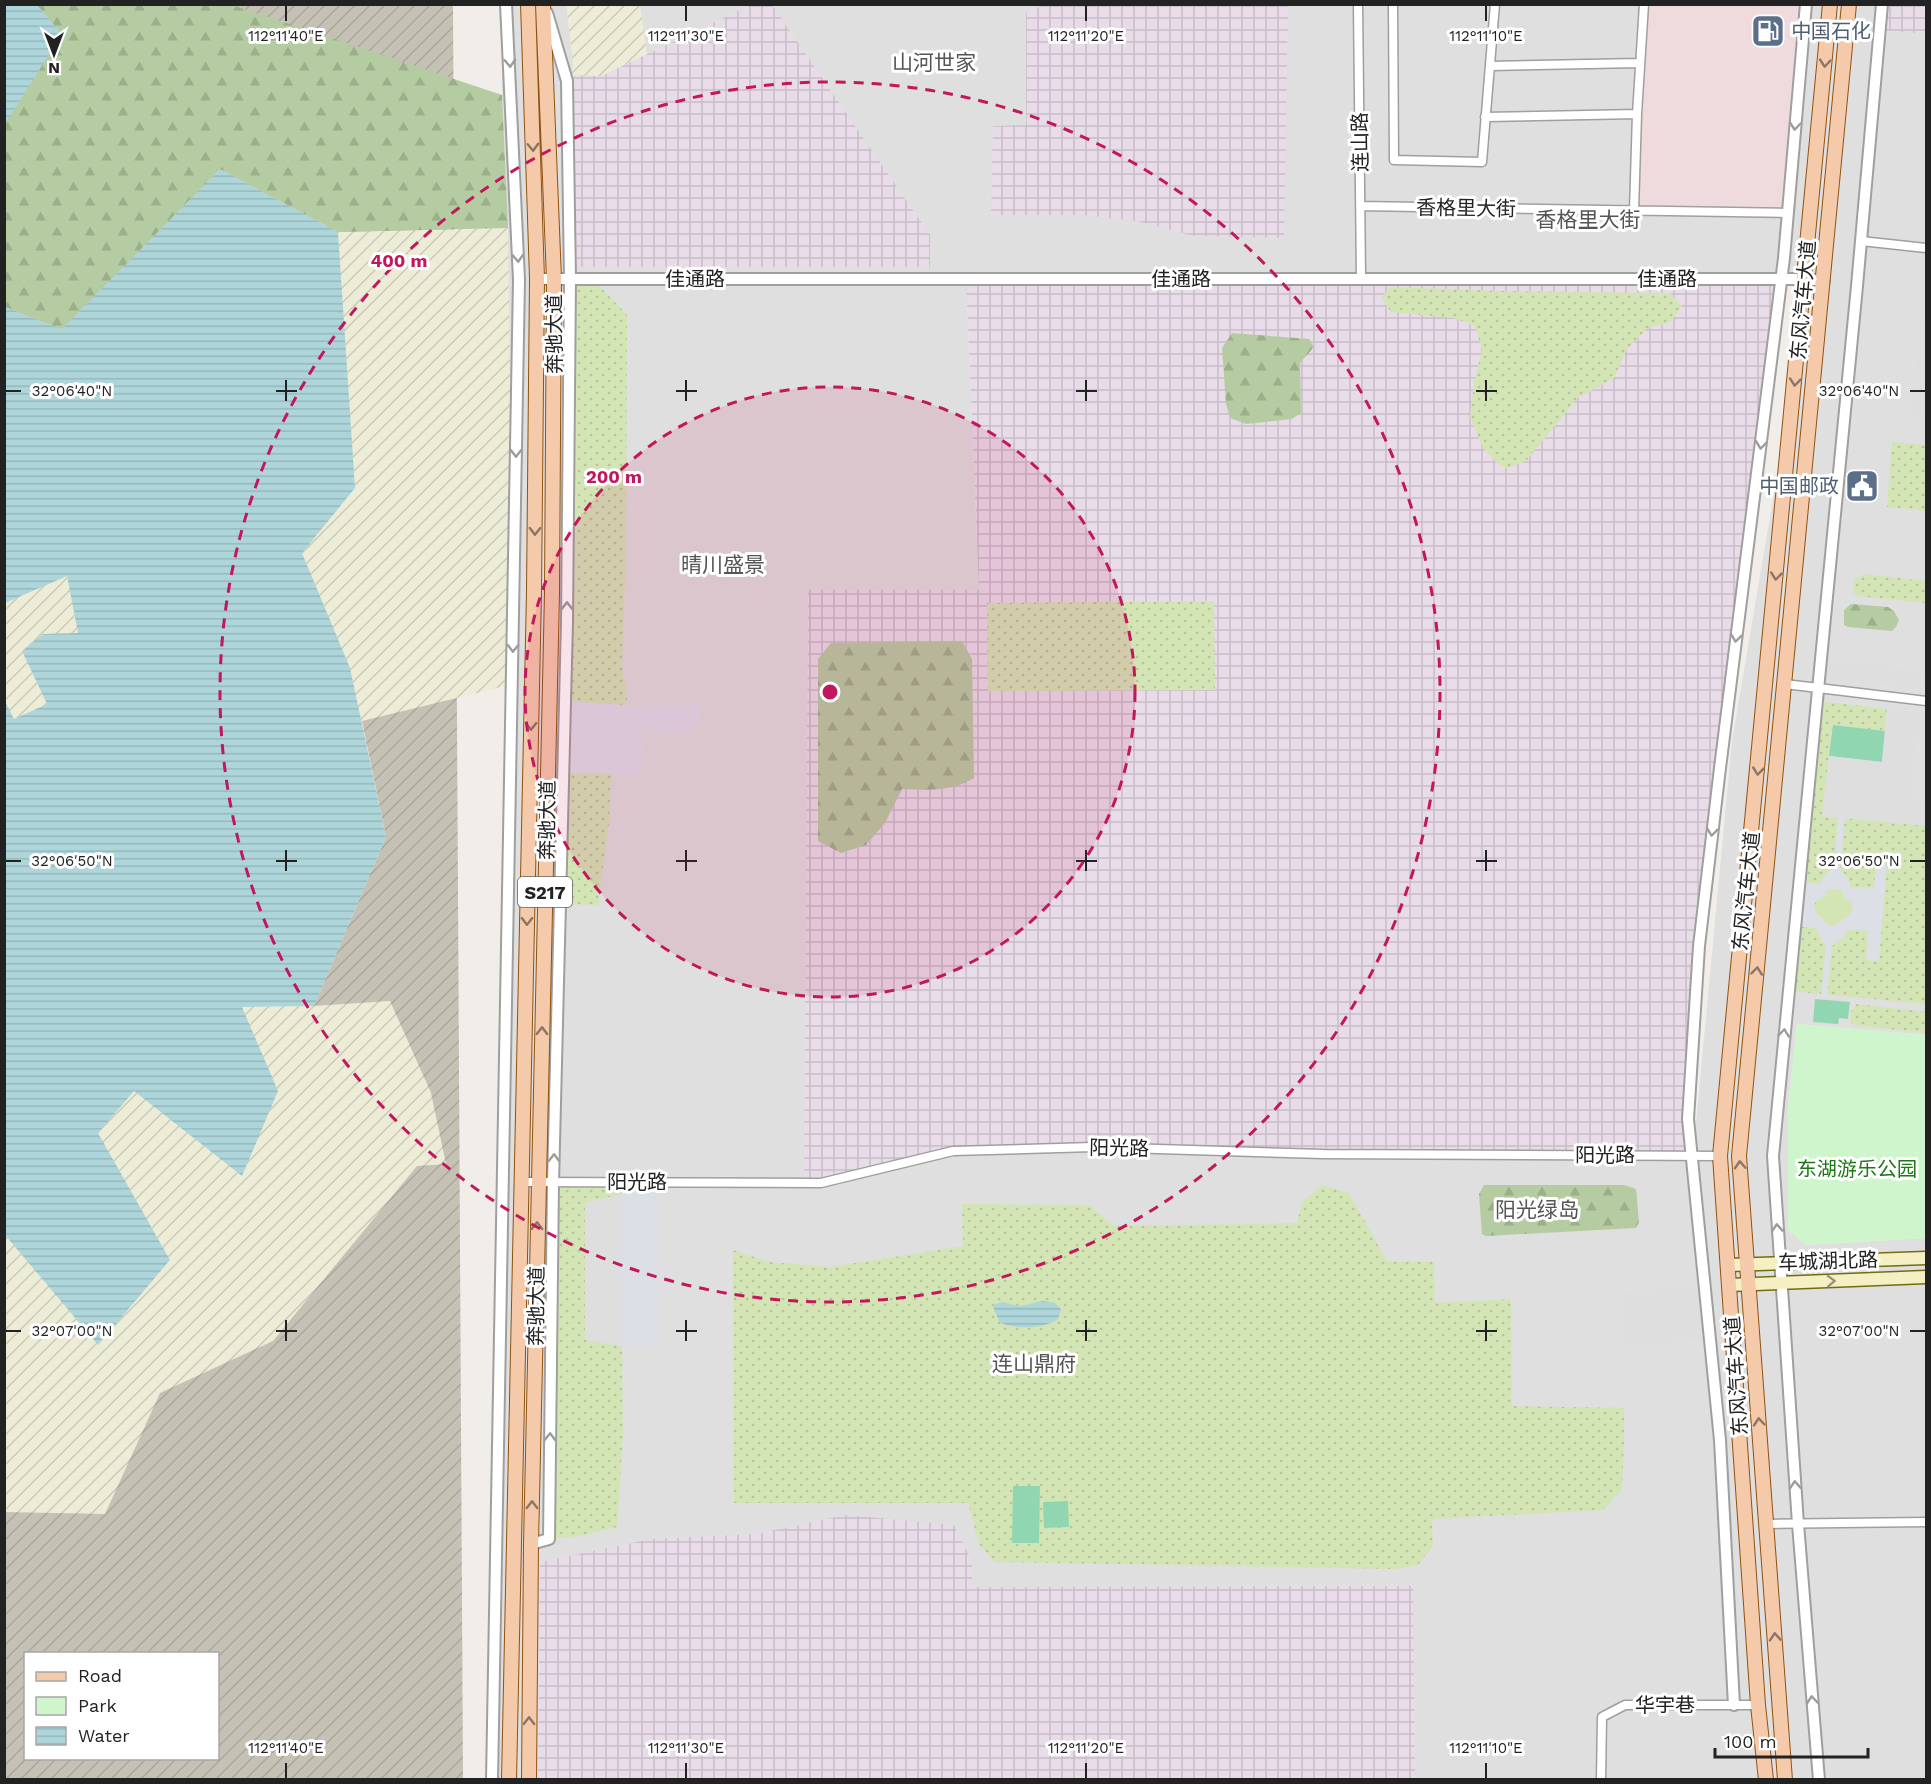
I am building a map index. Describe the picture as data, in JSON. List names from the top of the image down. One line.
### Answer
{"streets":{"main road":["东风汽车大道","奔驰大道","S217","车城湖北路"],"street":["连山路","香格里大街","佳通路","阳光路","华宇巷"]},"crossings":[["连山路","香格里大街"],["连山路","佳通路"],["佳通路","东风汽车大道"],["佳通路","奔驰大道"],["东风汽车大道","阳光路"],["东风汽车大道","车城湖北路"],["东风汽车大道","华宇巷"],["奔驰大道","阳光路"]],"districts":["山河世家","香格里大街","晴川盛景","阳光绿岛","连山鼎府"],"parks":["东湖游乐公园"],"places":{"fuel station":["中国石化"],"public building":["中国邮政"]},"legend":["Road","Park","Water"],"scale_bar":"100 m","north":"bottom","coordinates":["112°11'40\"E","112°11'30\"E","112°11'20\"E","112°11'10\"E","32°06'40\"N","32°06'50\"N","32°07'00\"N"],"rings":["400 m","200 m"]}
